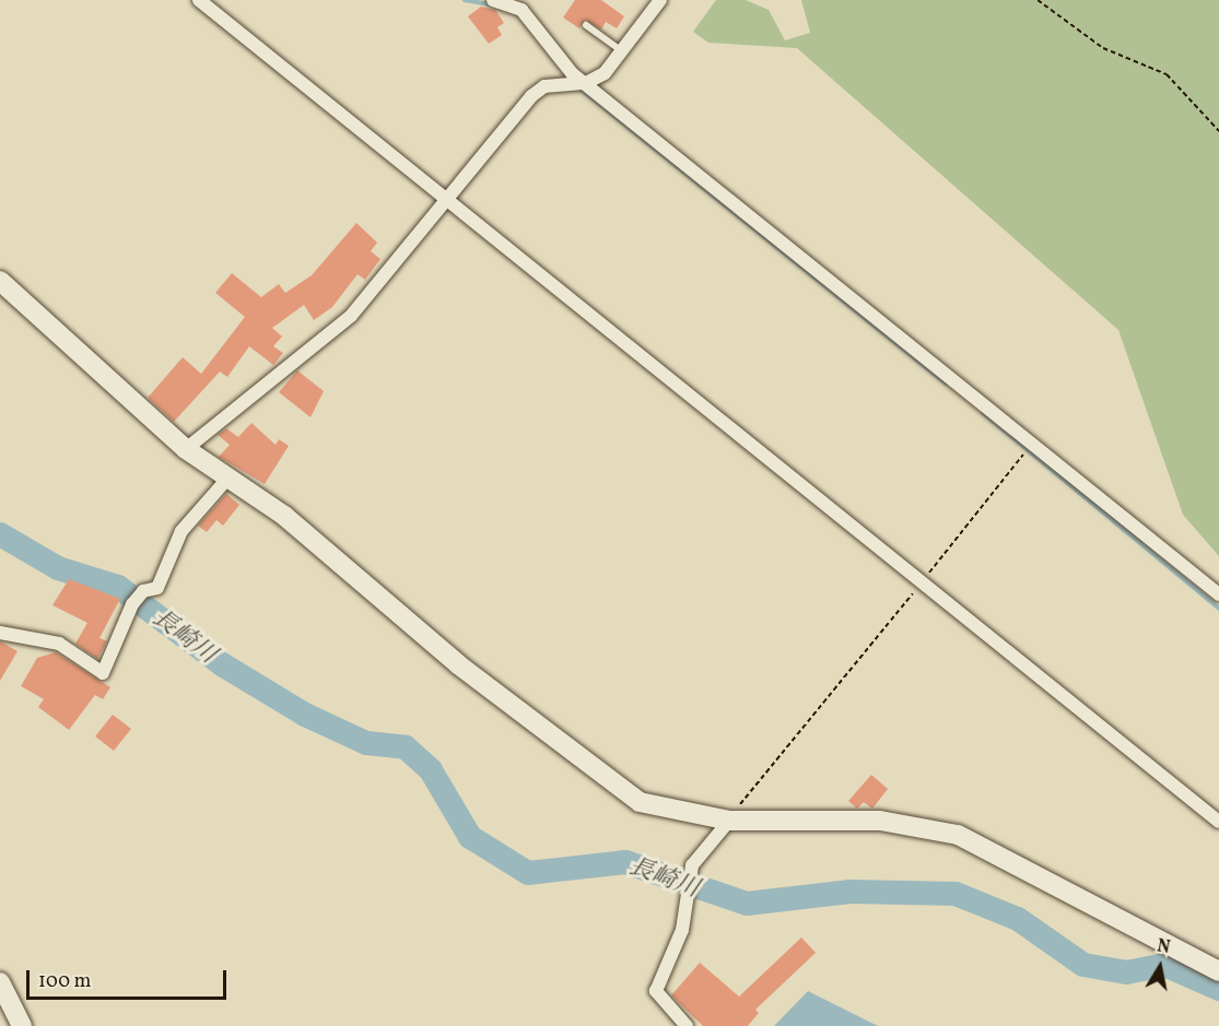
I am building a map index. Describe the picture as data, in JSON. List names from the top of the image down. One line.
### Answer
{"water":["長崎川"],"scale_bar":"100 m","north":"top"}
